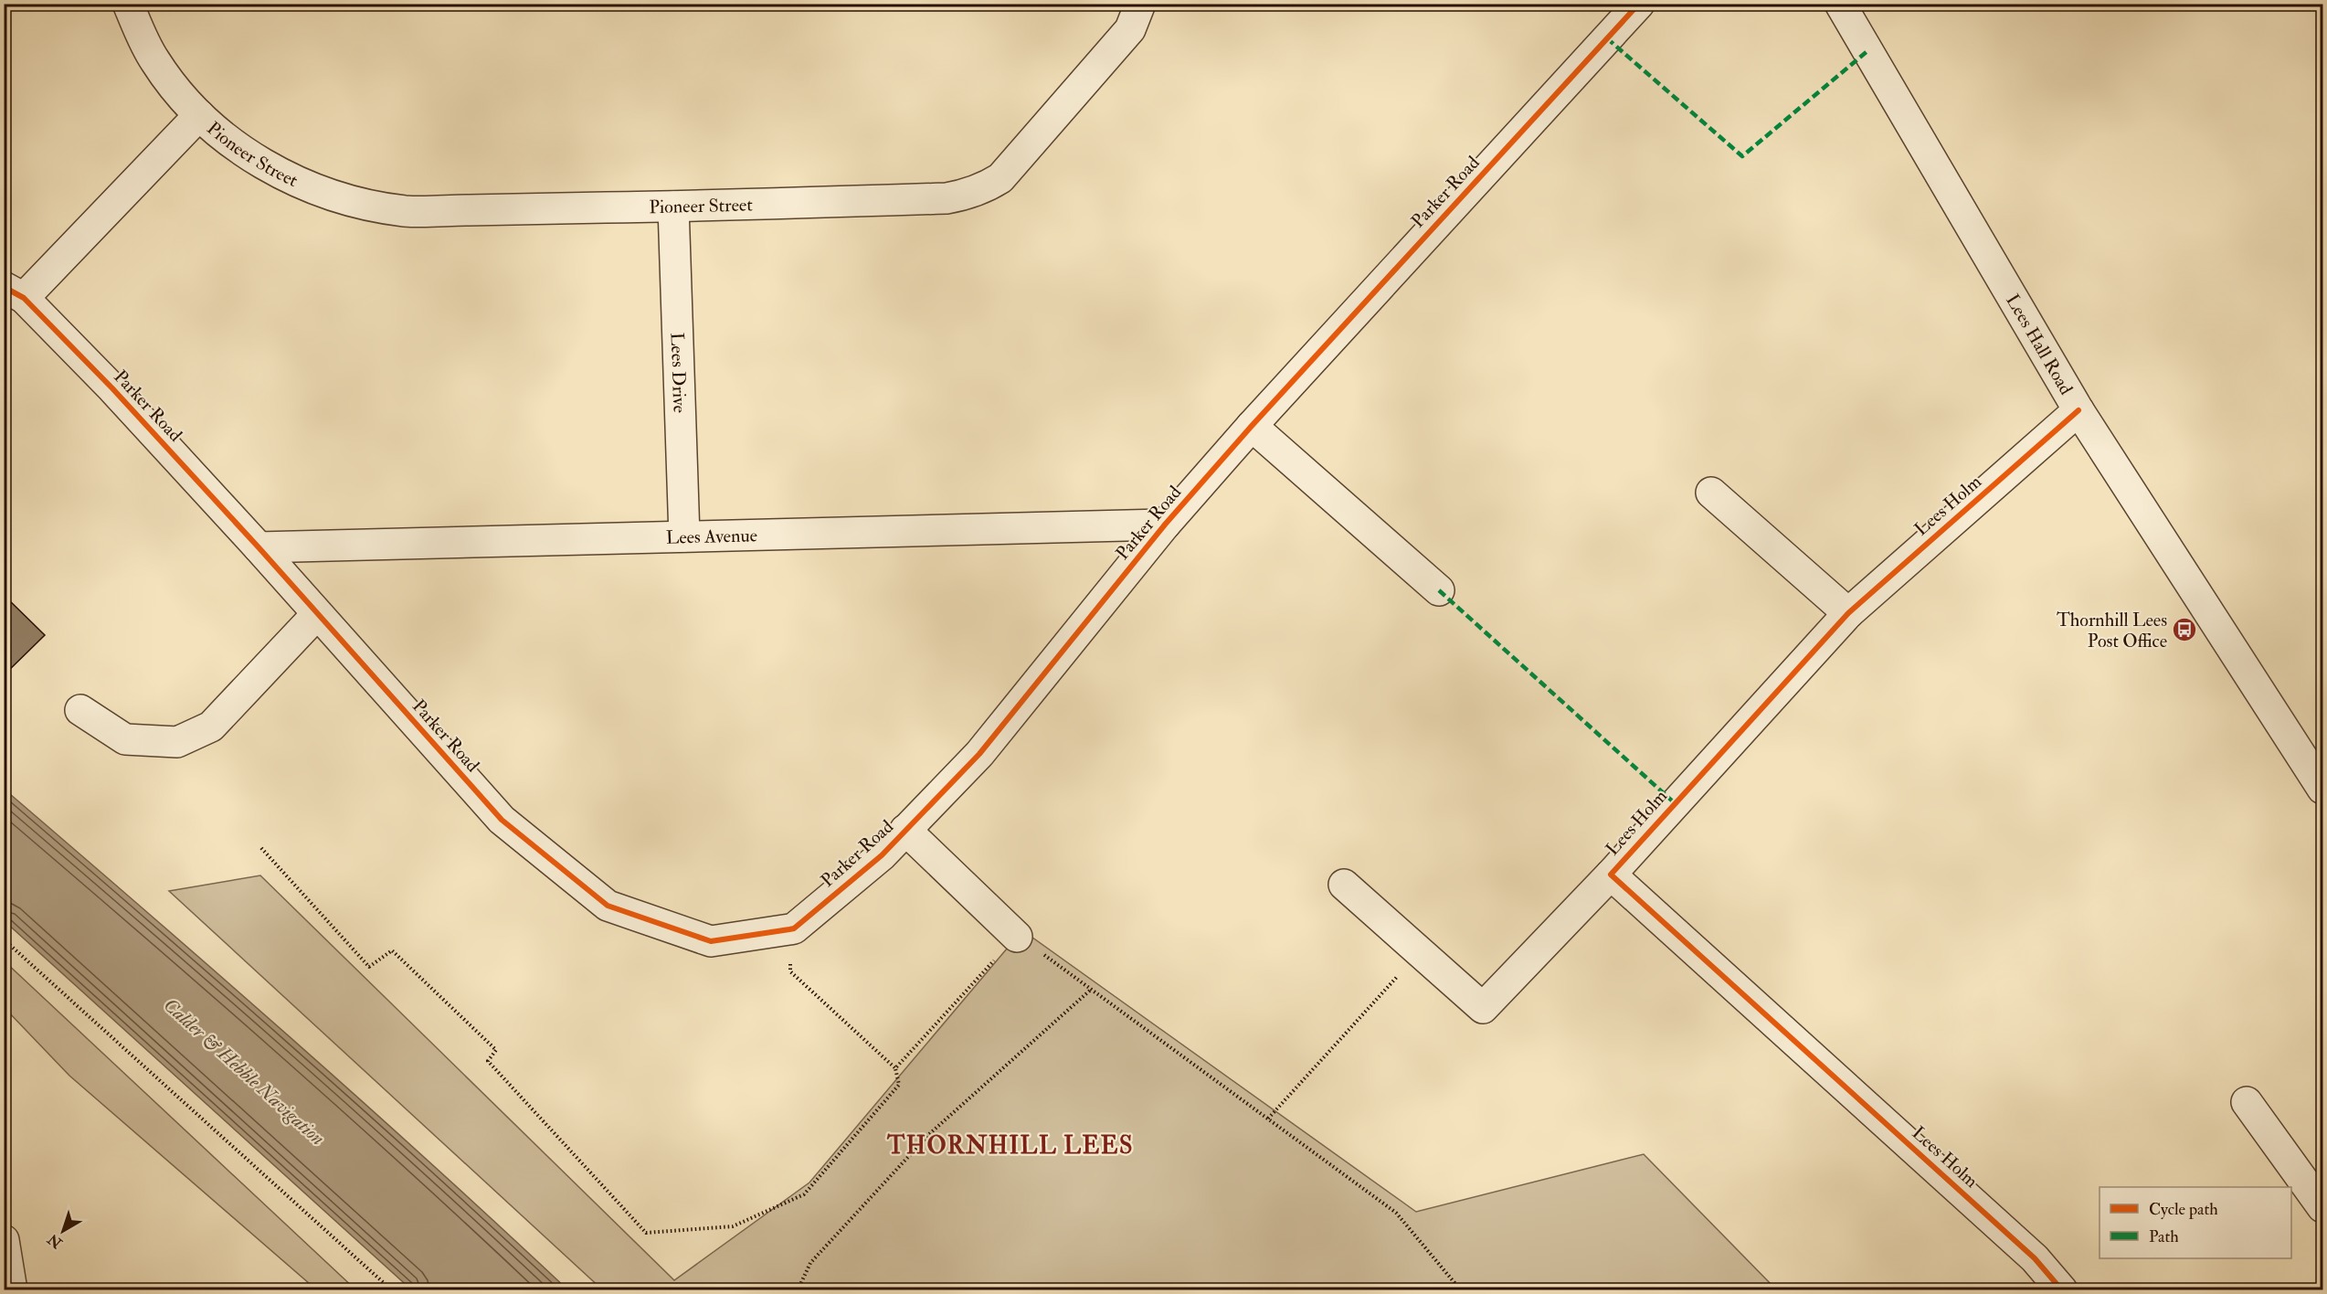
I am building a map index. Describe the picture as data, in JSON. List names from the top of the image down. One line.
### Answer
{"streets":{"street":["Pioneer Street","Parker Road","Lees Hall Road","Lees Drive","Lees Holm","Lees Avenue"]},"crossings":[["Pioneer Street","Parker Road"],["Pioneer Street","Lees Drive"],["Parker Road","Lees Avenue"],["Lees Hall Road","Lees Holm"],["Lees Drive","Lees Avenue"]],"districts":["THORNHILL LEES"],"water":["Calder & Hebble Navigation"],"places":{"bus stop":["Thornhill Lees Post Office"]},"legend":["Cycle path","Path"],"north":"bottom left"}
